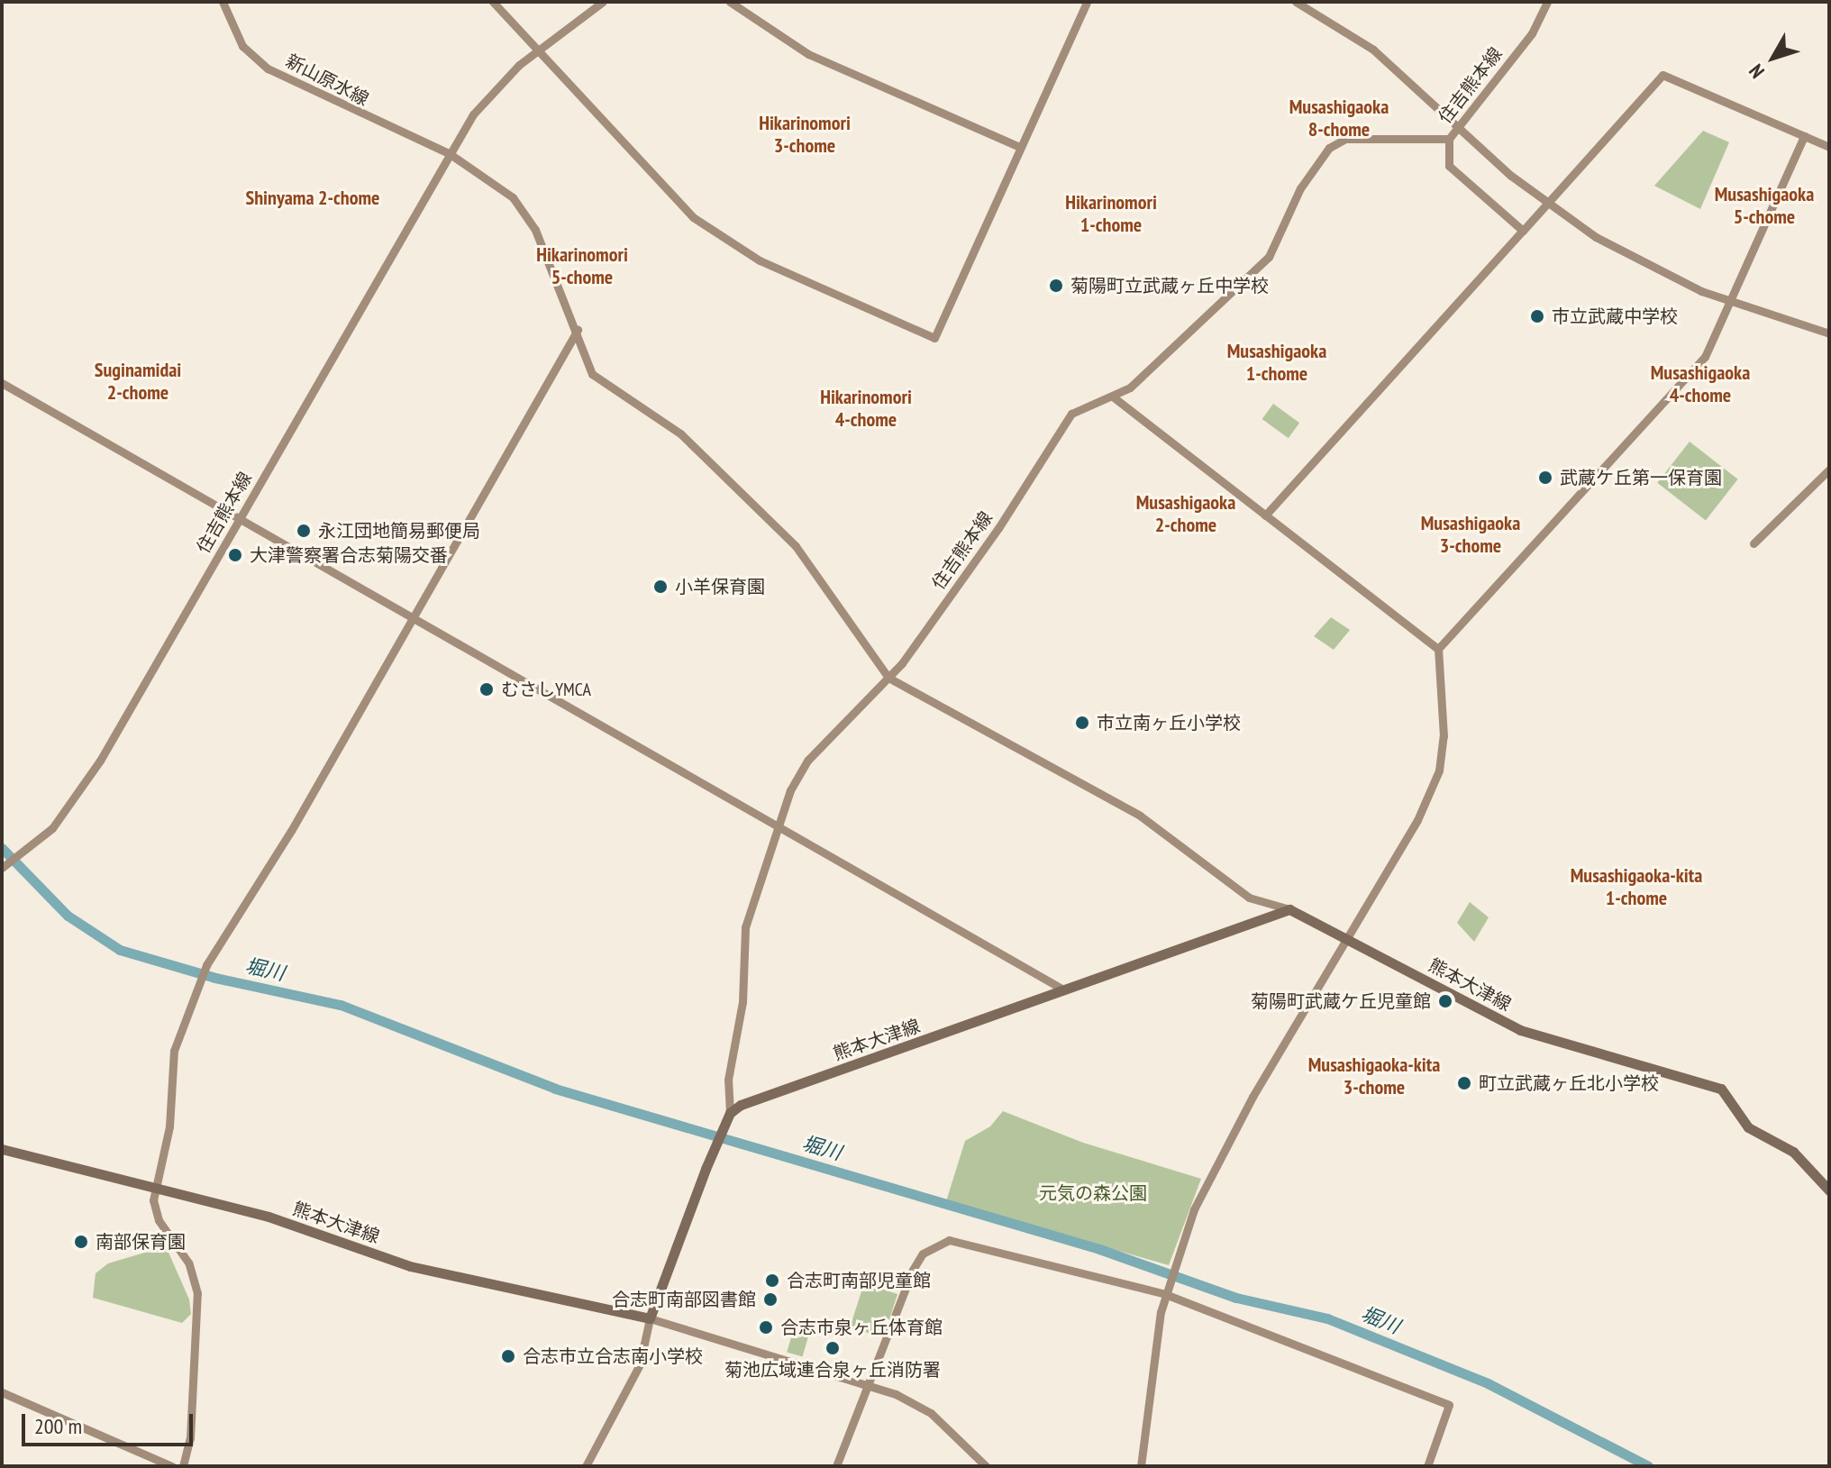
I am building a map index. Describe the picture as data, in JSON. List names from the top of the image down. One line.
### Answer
{"streets":{"main road":["熊本大津線"],"street":["新山原水線","住吉熊本線"]},"crossings":[["新山原水線","住吉熊本線"],["住吉熊本線","熊本大津線"]],"districts":["Musashigaoka 8-chome","Hikarinomori 3-chome","Musashigaoka 5-chome","Shinyama 2-chome","Hikarinomori 1-chome","Hikarinomori 5-chome","Musashigaoka 1-chome","Suginamidai 2-chome","Musashigaoka 4-chome","Hikarinomori 4-chome","Musashigaoka 2-chome","Musashigaoka 3-chome","Musashigaoka-kita 1-chome","Musashigaoka-kita 3-chome"],"water":["堀川"],"parks":["元気の森公園"],"places":["菊陽町立武蔵ヶ丘中学校","市立武蔵中学校","武蔵ケ丘第一保育園","永江団地簡易郵便局","大津警察署合志菊陽交番","小羊保育園","むさしYMCA","市立南ヶ丘小学校","菊陽町武蔵ケ丘児童館","町立武蔵ヶ丘北小学校","南部保育園","合志町南部児童館","合志町南部図書館","合志市泉ヶ丘体育館","菊池広域連合泉ヶ丘消防署","合志市立合志南小学校"],"scale_bar":"200 m","north":"bottom left"}
